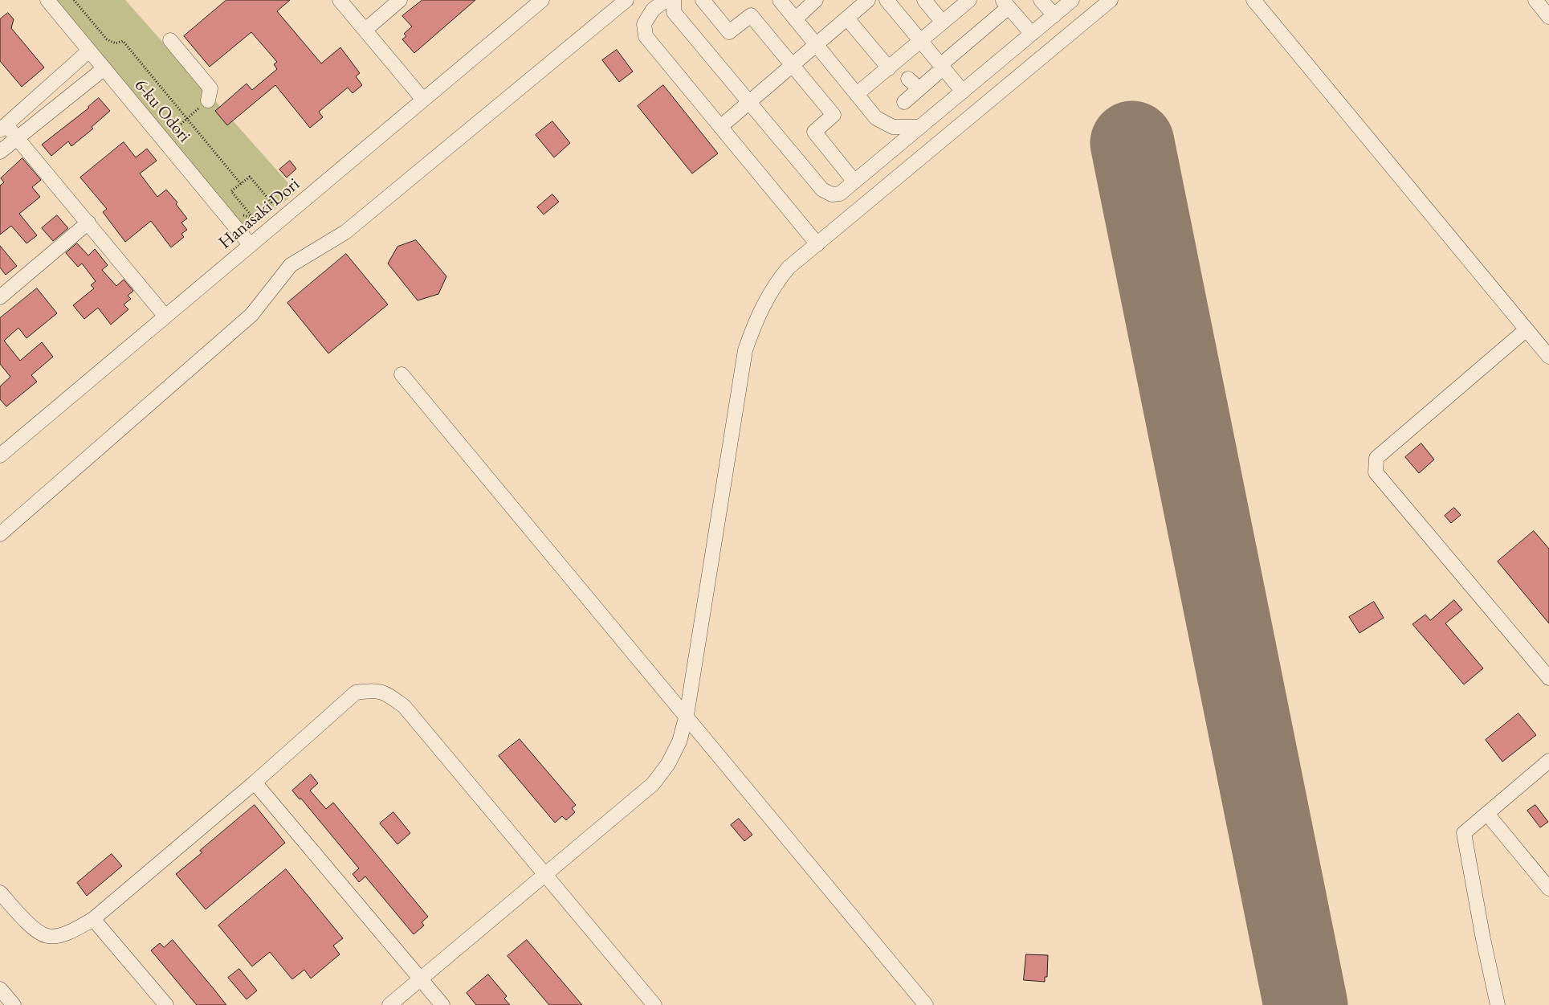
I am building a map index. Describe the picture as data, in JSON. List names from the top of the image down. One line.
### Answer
{"streets":{"street":["6-ku Odori","Hanasaki Dori"]},"crossings":[["6-ku Odori","Hanasaki Dori"]]}
